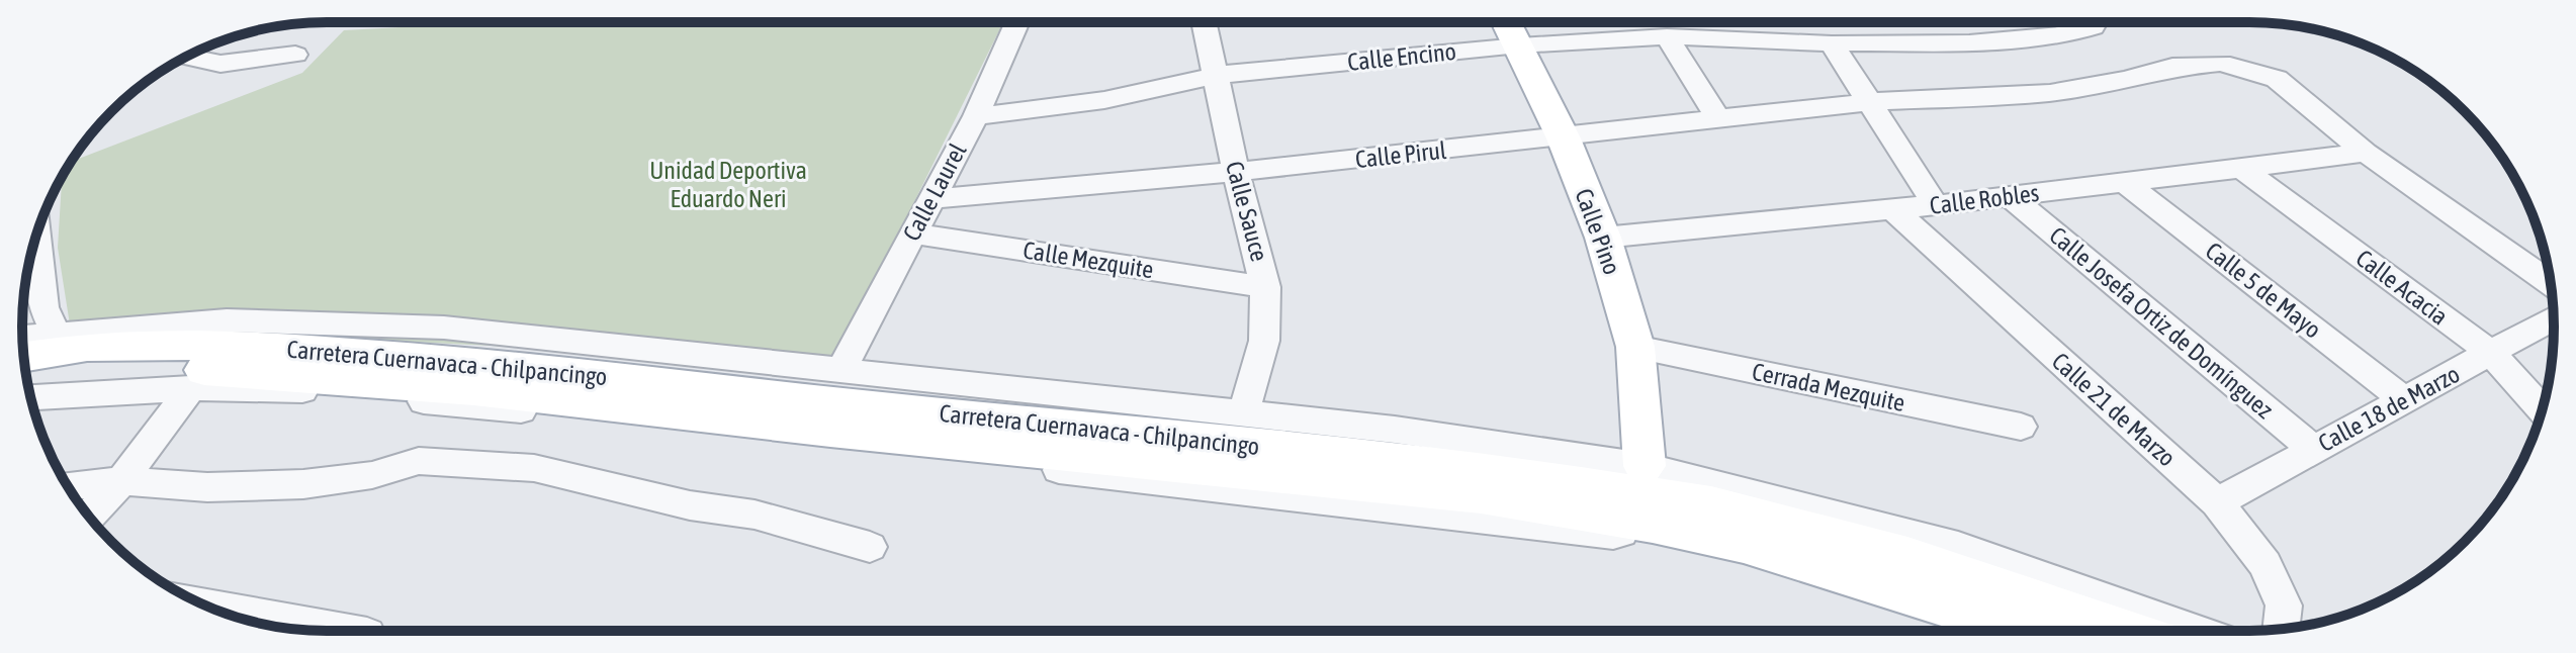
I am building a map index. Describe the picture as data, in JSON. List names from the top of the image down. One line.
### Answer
{"streets":{"main road":["Calle Pino","Carretera Cuernavaca - Chilpancingo"],"street":["Calle Encino","Calle Pirul","Calle Laurel","Calle Robles","Calle Sauce","Calle Mezquite","Calle Acacia","Calle 5 de Mayo","Calle Josefa Ortiz de Domínguez","Cerrada Mezquite","Calle 18 de Marzo","Calle 21 de Marzo"]},"crossings":[["Calle Encino","Calle Laurel"],["Calle Encino","Calle Sauce"],["Calle Encino","Calle Pino"],["Calle Pirul","Calle Laurel"],["Calle Pirul","Calle Robles"],["Calle Pirul","Calle Sauce"],["Calle Pirul","Calle Pino"],["Calle Laurel","Calle Mezquite"],["Calle Robles","Calle Pino"],["Calle Robles","Calle Acacia"],["Calle Robles","Calle 5 de Mayo"],["Calle Robles","Calle Josefa Ortiz de Domínguez"],["Calle Robles","Calle 21 de Marzo"],["Calle Sauce","Calle Mezquite"],["Calle Pino","Cerrada Mezquite"],["Calle Acacia","Calle 18 de Marzo"],["Calle 5 de Mayo","Calle 18 de Marzo"],["Calle Josefa Ortiz de Domínguez","Calle 18 de Marzo"],["Calle 18 de Marzo","Calle 21 de Marzo"]],"parks":["Unidad Deportiva Eduardo Neri"]}
